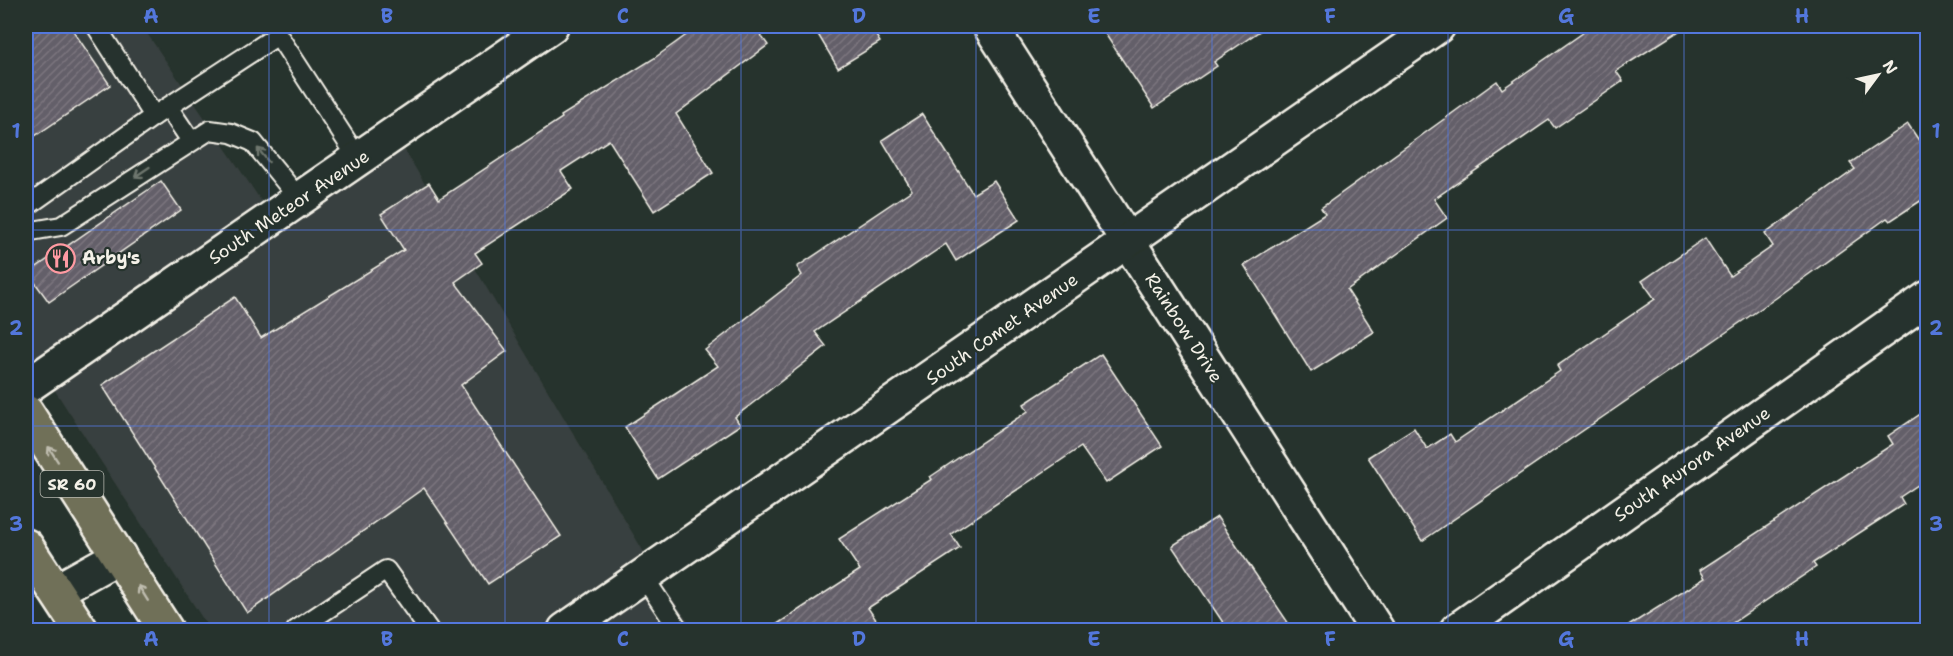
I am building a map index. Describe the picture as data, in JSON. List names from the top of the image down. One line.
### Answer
{"streets":{"main road":["SR 60"],"street":["South Meteor Avenue","Rainbow Drive","South Comet Avenue","South Aurora Avenue"]},"crossings":[["Rainbow Drive","South Comet Avenue"]],"places":{"restaurant":["Arby's"]},"north":"top right","grid":{"columns":["A","B","C","D","E","F","G","H"],"rows":["1","2","3"]}}
